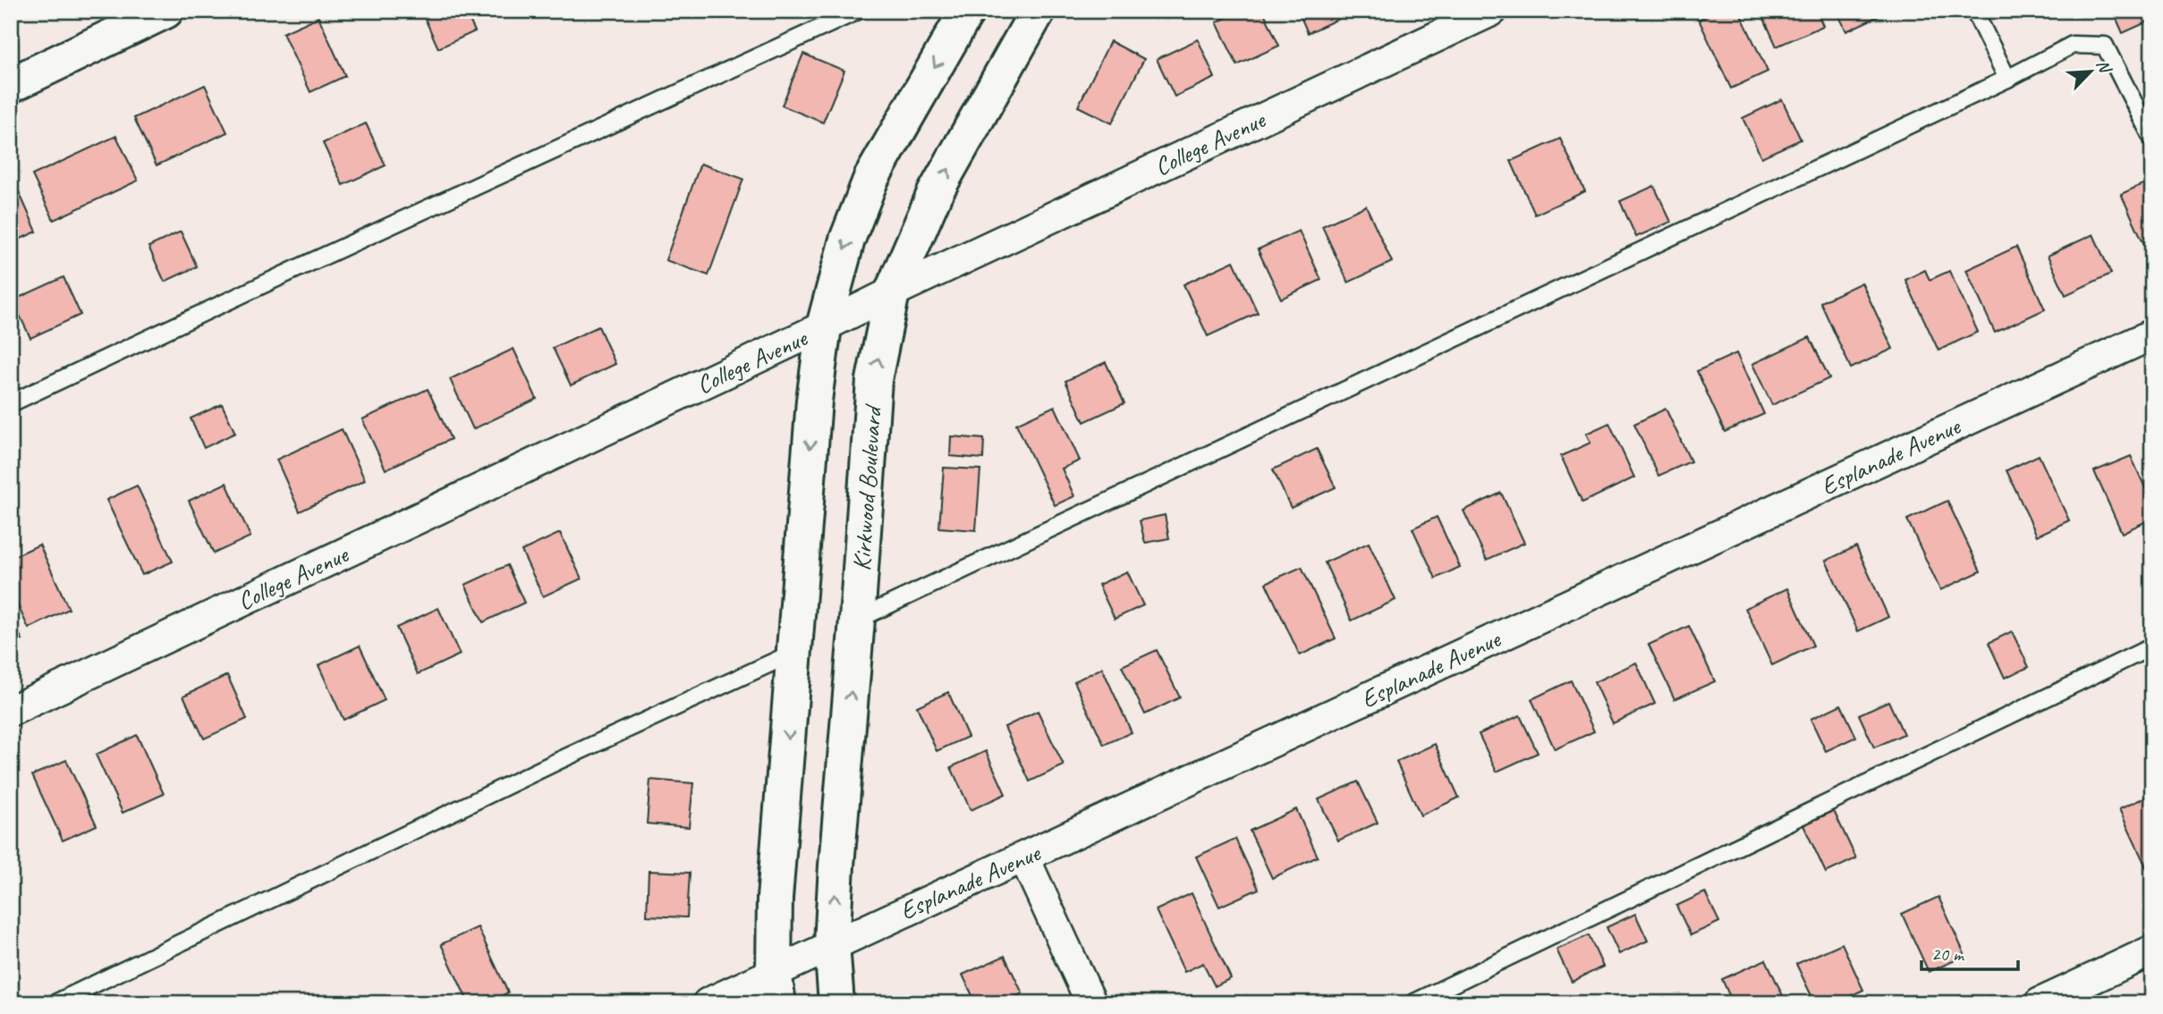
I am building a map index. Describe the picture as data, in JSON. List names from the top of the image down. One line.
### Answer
{"streets":{"street":["College Avenue","Esplanade Avenue","Kirkwood Boulevard"]},"crossings":[["College Avenue","Kirkwood Boulevard"],["Esplanade Avenue","Kirkwood Boulevard"]],"scale_bar":"20 m","north":"top right"}
